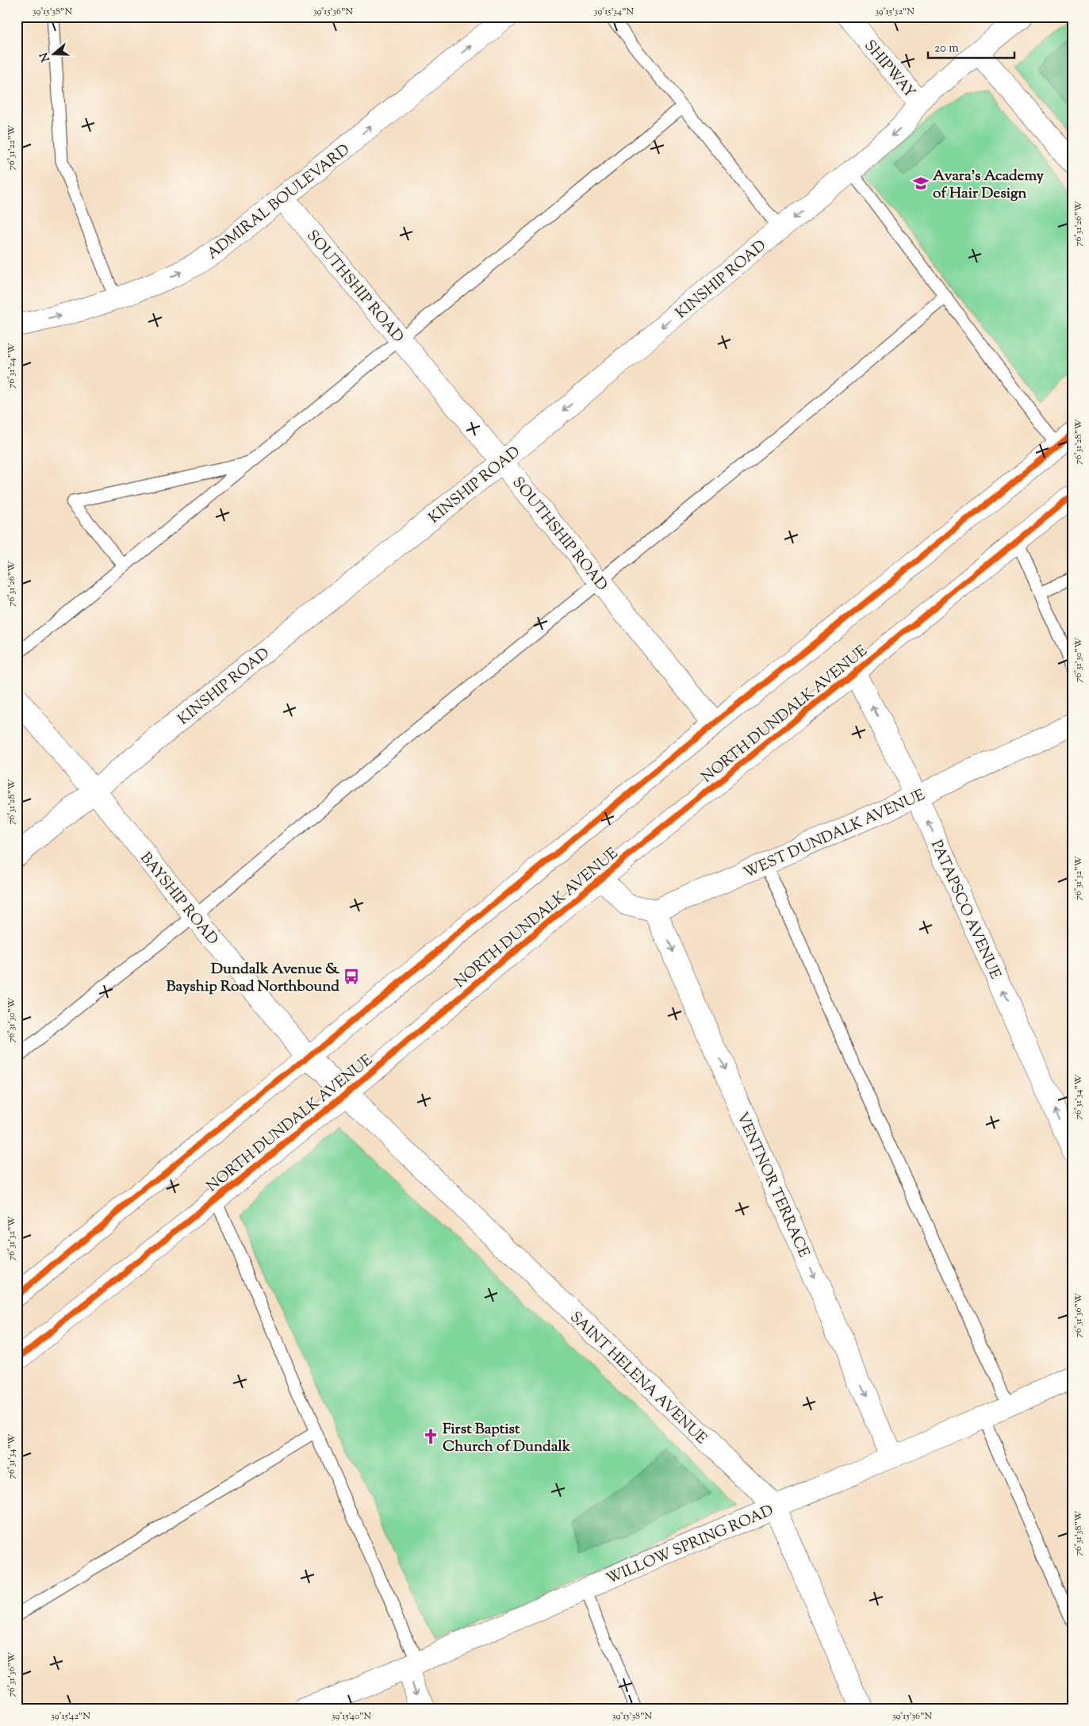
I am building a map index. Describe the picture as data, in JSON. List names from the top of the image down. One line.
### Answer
{"streets":{"street":["SHIPWAY","ADMIRAL BOULEVARD","KINSHIP ROAD","SOUTHSHIP ROAD","NORTH DUNDALK AVENUE","WEST DUNDALK AVENUE","BAYSHIP ROAD","PATAPSCO AVENUE","VENTNOR TERRACE","SAINT HELENA AVENUE","WILLOW SPRING ROAD"]},"crossings":[["SHIPWAY","KINSHIP ROAD"],["ADMIRAL BOULEVARD","SOUTHSHIP ROAD"],["KINSHIP ROAD","SOUTHSHIP ROAD"],["KINSHIP ROAD","BAYSHIP ROAD"],["NORTH DUNDALK AVENUE","BAYSHIP ROAD"],["NORTH DUNDALK AVENUE","PATAPSCO AVENUE"],["NORTH DUNDALK AVENUE","SAINT HELENA AVENUE"],["WEST DUNDALK AVENUE","PATAPSCO AVENUE"],["WEST DUNDALK AVENUE","VENTNOR TERRACE"],["BAYSHIP ROAD","SAINT HELENA AVENUE"],["VENTNOR TERRACE","WILLOW SPRING ROAD"],["SAINT HELENA AVENUE","WILLOW SPRING ROAD"]],"one_way":["ADMIRAL BOULEVARD","KINSHIP ROAD","PATAPSCO AVENUE","VENTNOR TERRACE"],"places":{"school or university":["Avara's Academy of Hair Design"],"bus stop":["Dundalk Avenue & Bayship Road Northbound"],"church":["First Baptist Church of Dundalk"]},"scale_bar":"20 m","north":"left","coordinates":["39°15'38\"N","39°15'36\"N","39°15'34\"N","39°15'32\"N","76°31'22\"W","76°31'26\"W","76°31'24\"W","76°31'28\"W","76°31'30\"W","76°31'32\"W","76°31'34\"W","76°31'36\"W","76°31'38\"W","39°15'42\"N","39°15'40\"N"]}
